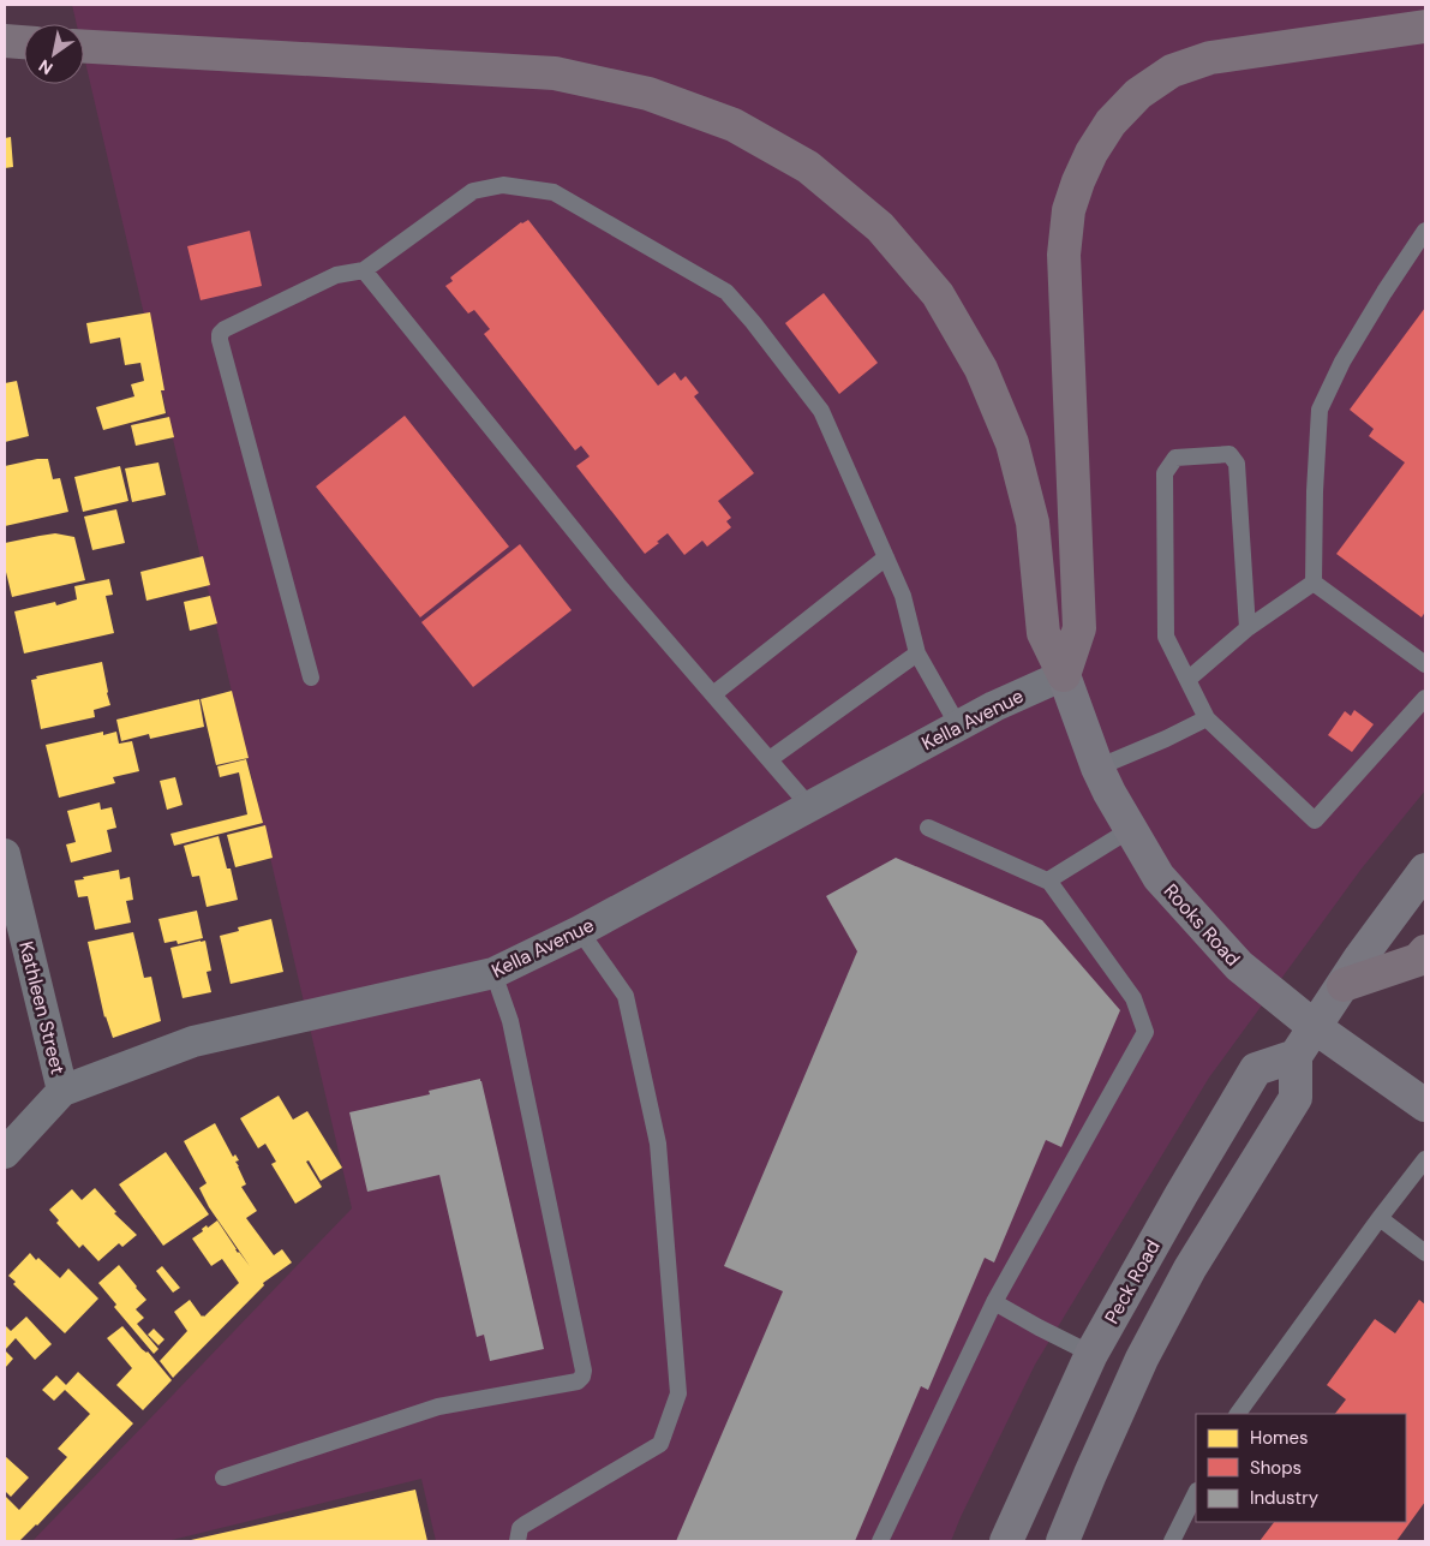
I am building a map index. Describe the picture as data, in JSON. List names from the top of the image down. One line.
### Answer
{"streets":{"main road":["Rooks Road","Peck Road"],"street":["Kella Avenue","Kathleen Street"]},"crossings":[["Kella Avenue","Rooks Road"],["Kella Avenue","Kathleen Street"]],"legend":["Homes","Shops","Industry"],"north":"bottom left"}
